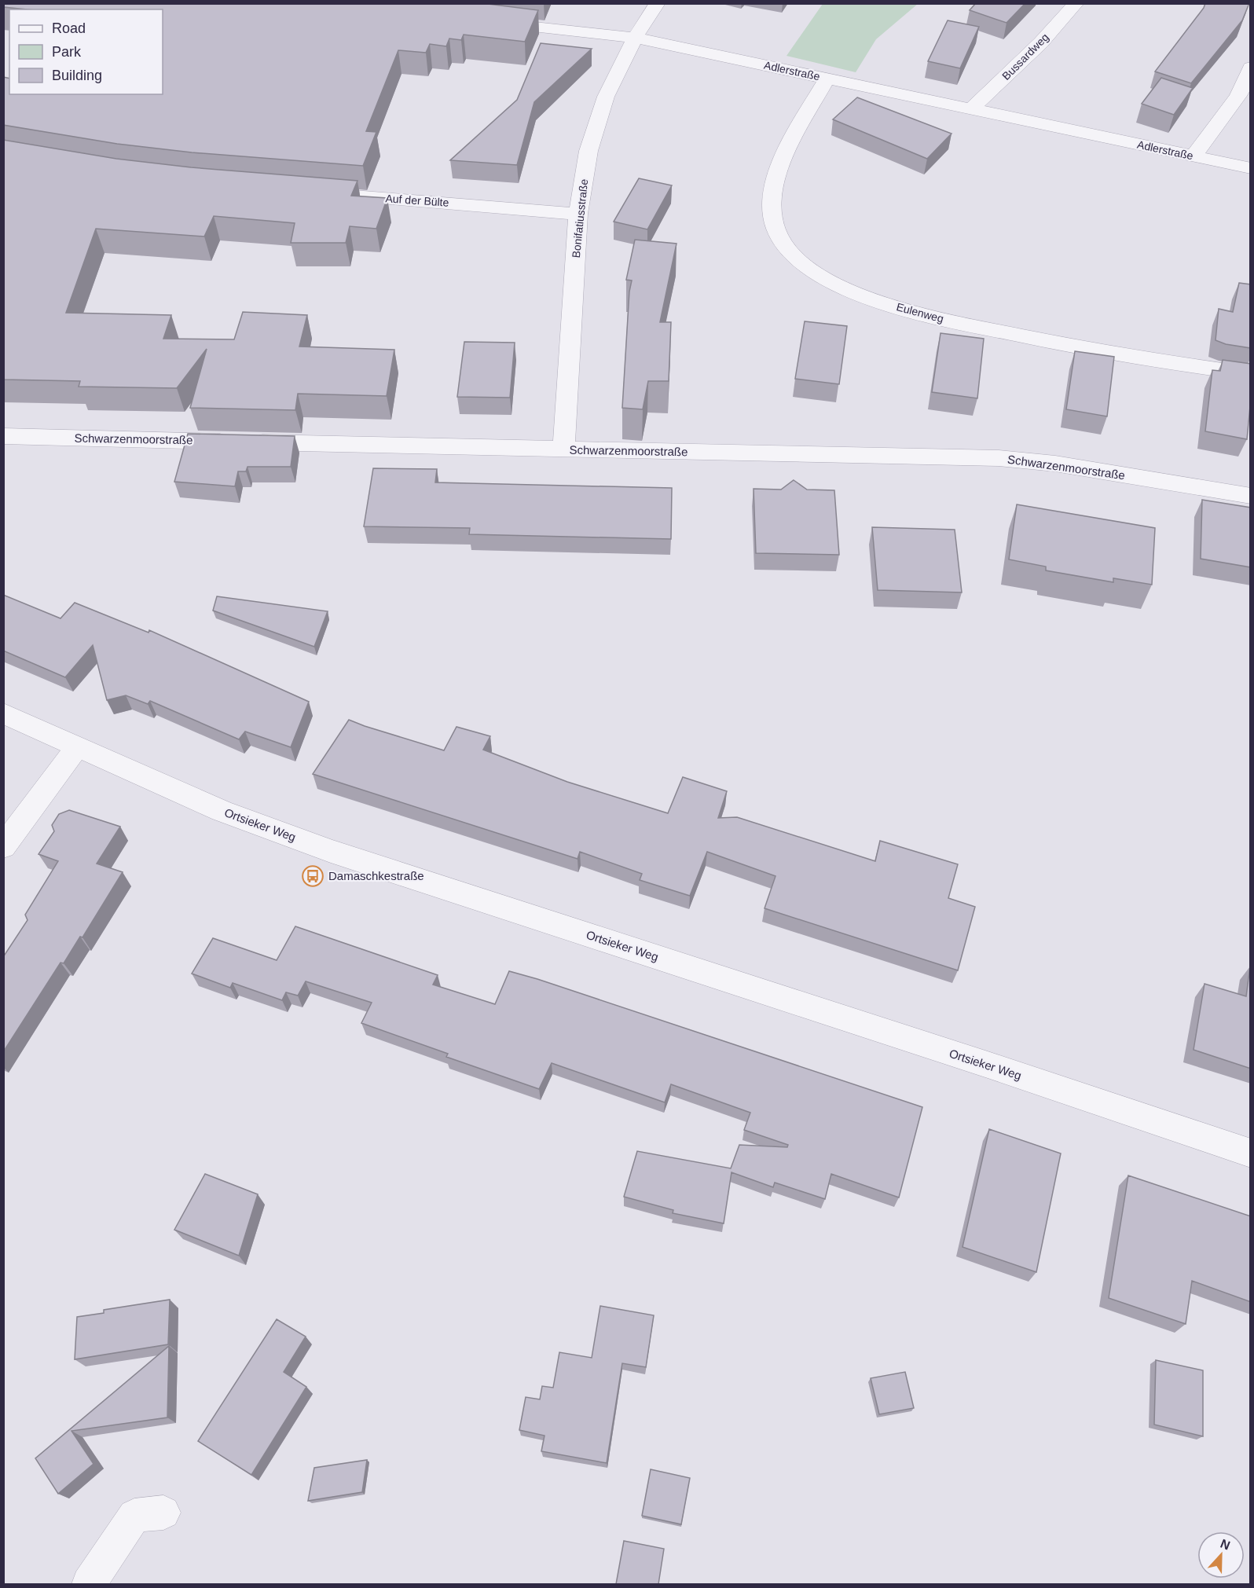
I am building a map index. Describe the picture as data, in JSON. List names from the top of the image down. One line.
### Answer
{"streets":{"street":["Bussardweg","Adlerstraße","Auf der Bülte","Bonifatiusstraße","Eulenweg","Schwarzenmoorstraße","Ortsieker Weg"]},"crossings":[["Bussardweg","Adlerstraße"],["Adlerstraße","Bonifatiusstraße"],["Adlerstraße","Eulenweg"],["Auf der Bülte","Bonifatiusstraße"],["Bonifatiusstraße","Schwarzenmoorstraße"]],"places":{"bus stop":["Damaschkestraße"]},"legend":["Road","Park","Building"],"north":"top"}
